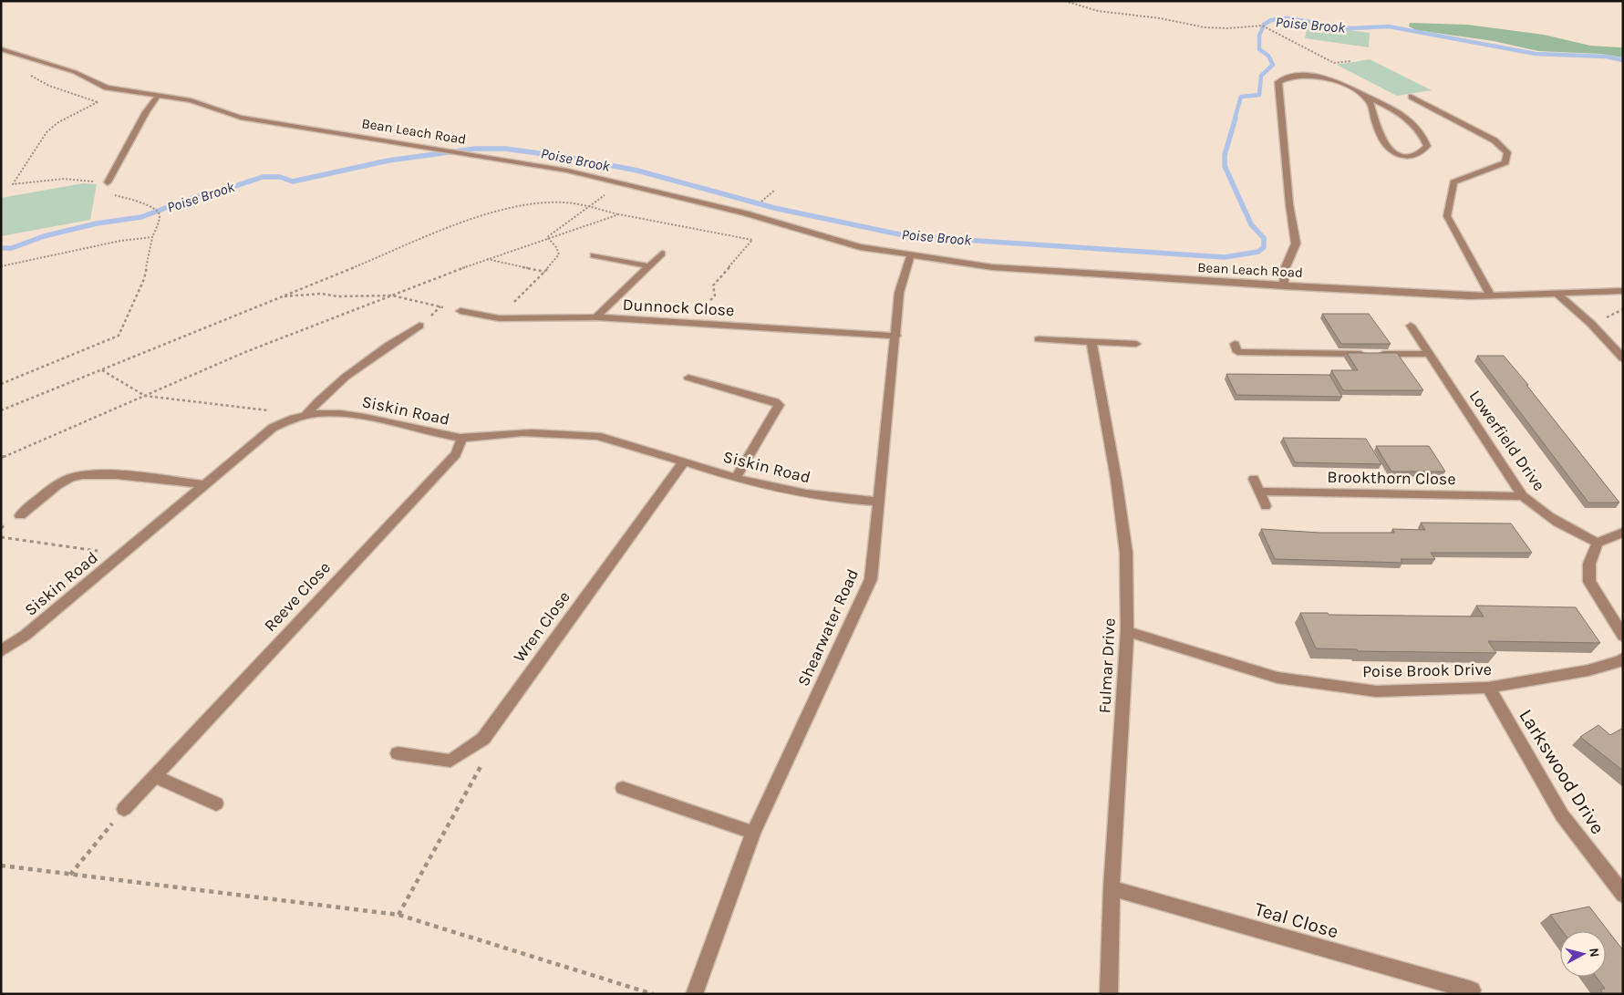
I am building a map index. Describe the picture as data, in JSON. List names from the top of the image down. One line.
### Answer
{"streets":{"street":["Bean Leach Road","Dunnock Close","Siskin Road","Lowerfield Drive","Brookthorn Close","Reeve Close","Wren Close","Shearwater Road","Fulmar Drive","Poise Brook Drive","Larkswood Drive","Teal Close"]},"crossings":[["Bean Leach Road","Shearwater Road"],["Dunnock Close","Shearwater Road"],["Siskin Road","Reeve Close"],["Siskin Road","Wren Close"],["Siskin Road","Shearwater Road"],["Lowerfield Drive","Brookthorn Close"],["Fulmar Drive","Poise Brook Drive"],["Fulmar Drive","Teal Close"],["Poise Brook Drive","Larkswood Drive"]],"water":["Poise Brook"],"north":"right"}
